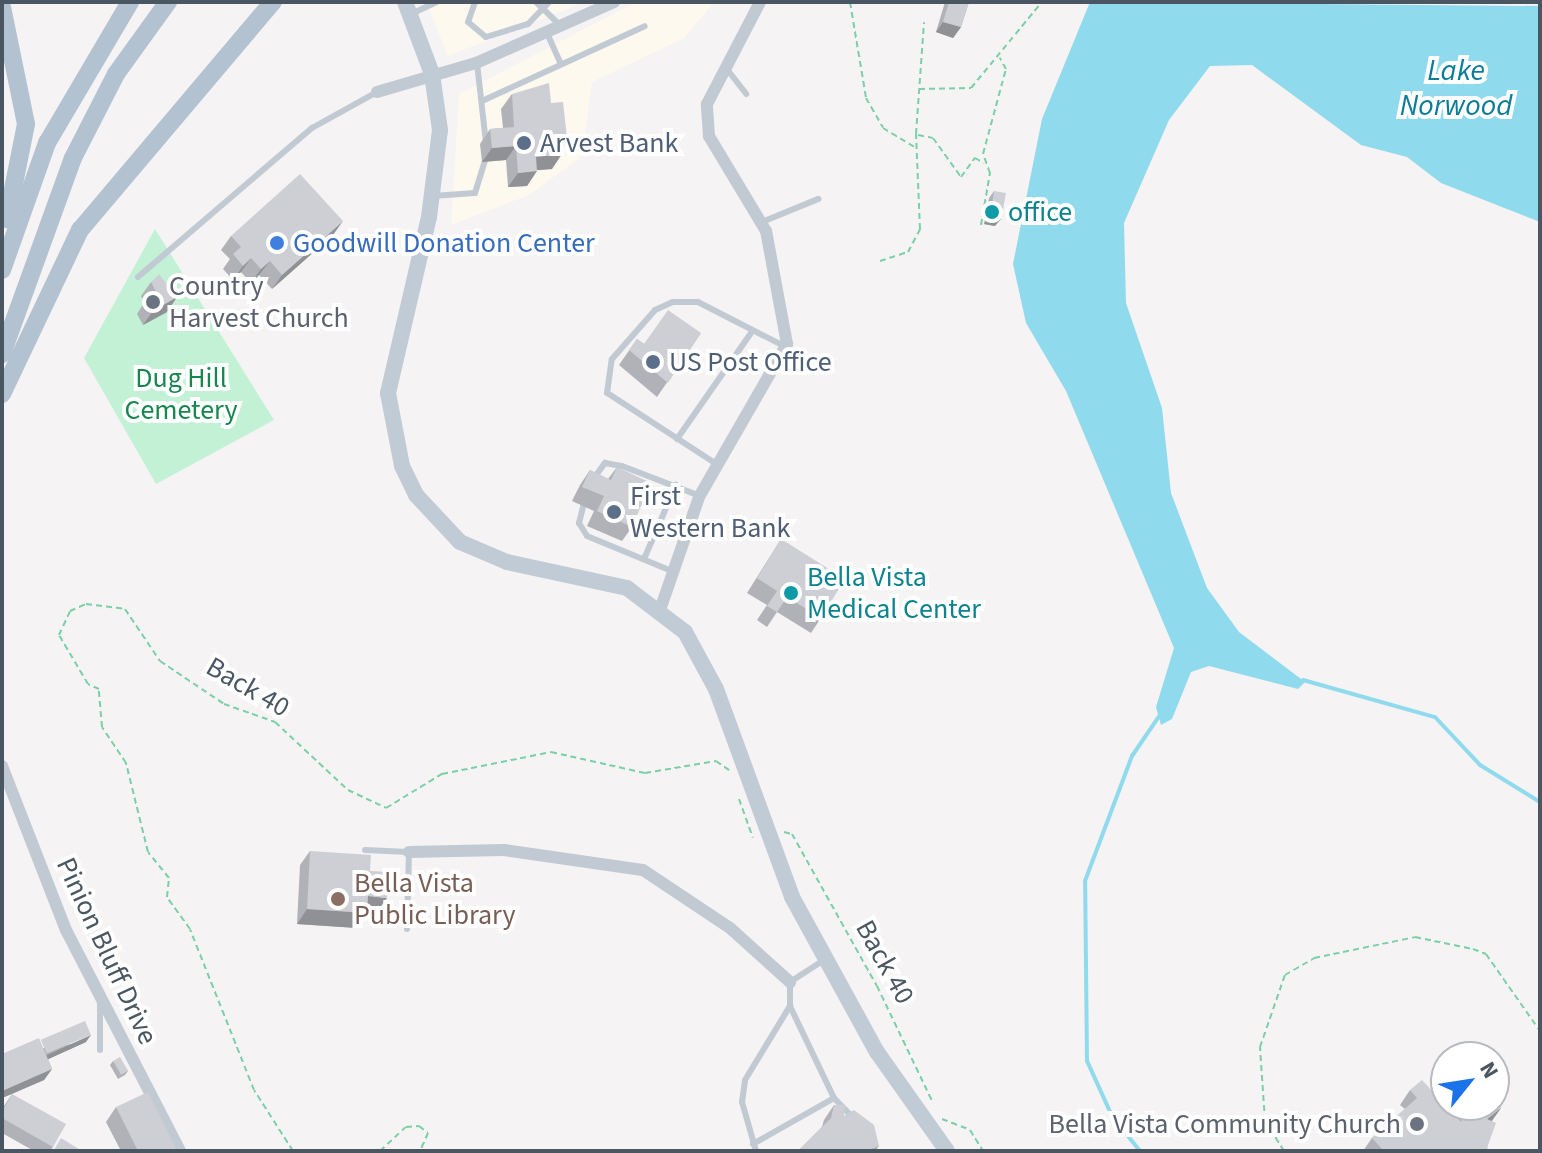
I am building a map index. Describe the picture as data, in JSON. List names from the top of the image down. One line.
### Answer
{"streets":{"street":["Pinion Bluff Drive"],"path":["Back 40"]},"water":["Lake Norwood"],"parks":["Dug Hill Cemetery"],"places":["Arvest Bank","office","Goodwill Donation Center","Country Harvest Church","US Post Office","First Western Bank","Bella Vista Medical Center","Bella Vista Public Library","Bella Vista Community Church"],"north":"top right"}
